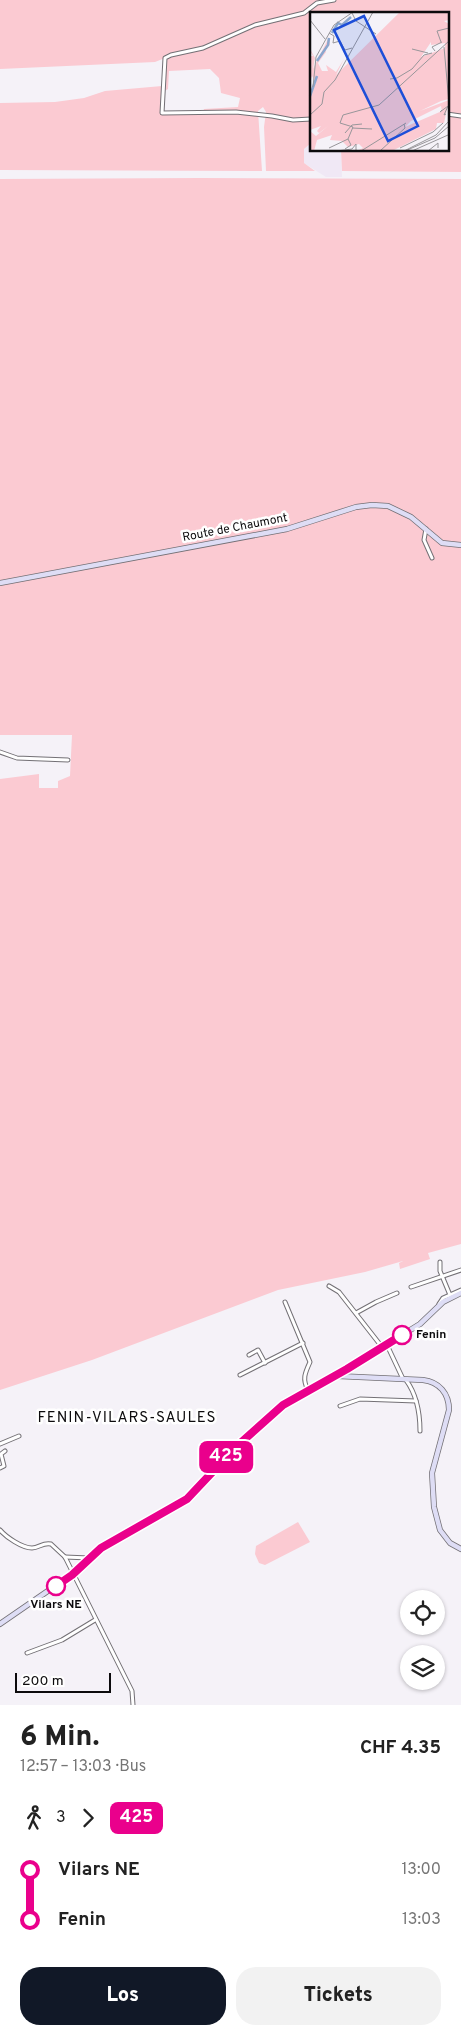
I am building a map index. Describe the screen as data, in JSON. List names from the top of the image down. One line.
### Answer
{"streets":{"street":["Route de Chaumont"]},"districts":["FENIN-VILARS-SAULES"],"places":["Fenin","Vilars NE"],"lines":["bus line 425"],"scale_bar":"200 m","page":{"on_map":"425","scale":"200 m","heading":["6 Min.","12:57 – 13:03 · Bus","CHF 4.35"],"legs":["3","425"],"list":[{"name":"Vilars NE","value":"13:00"},{"name":"Fenin","value":"13:03"}],"buttons":["Los","Tickets"]}}
